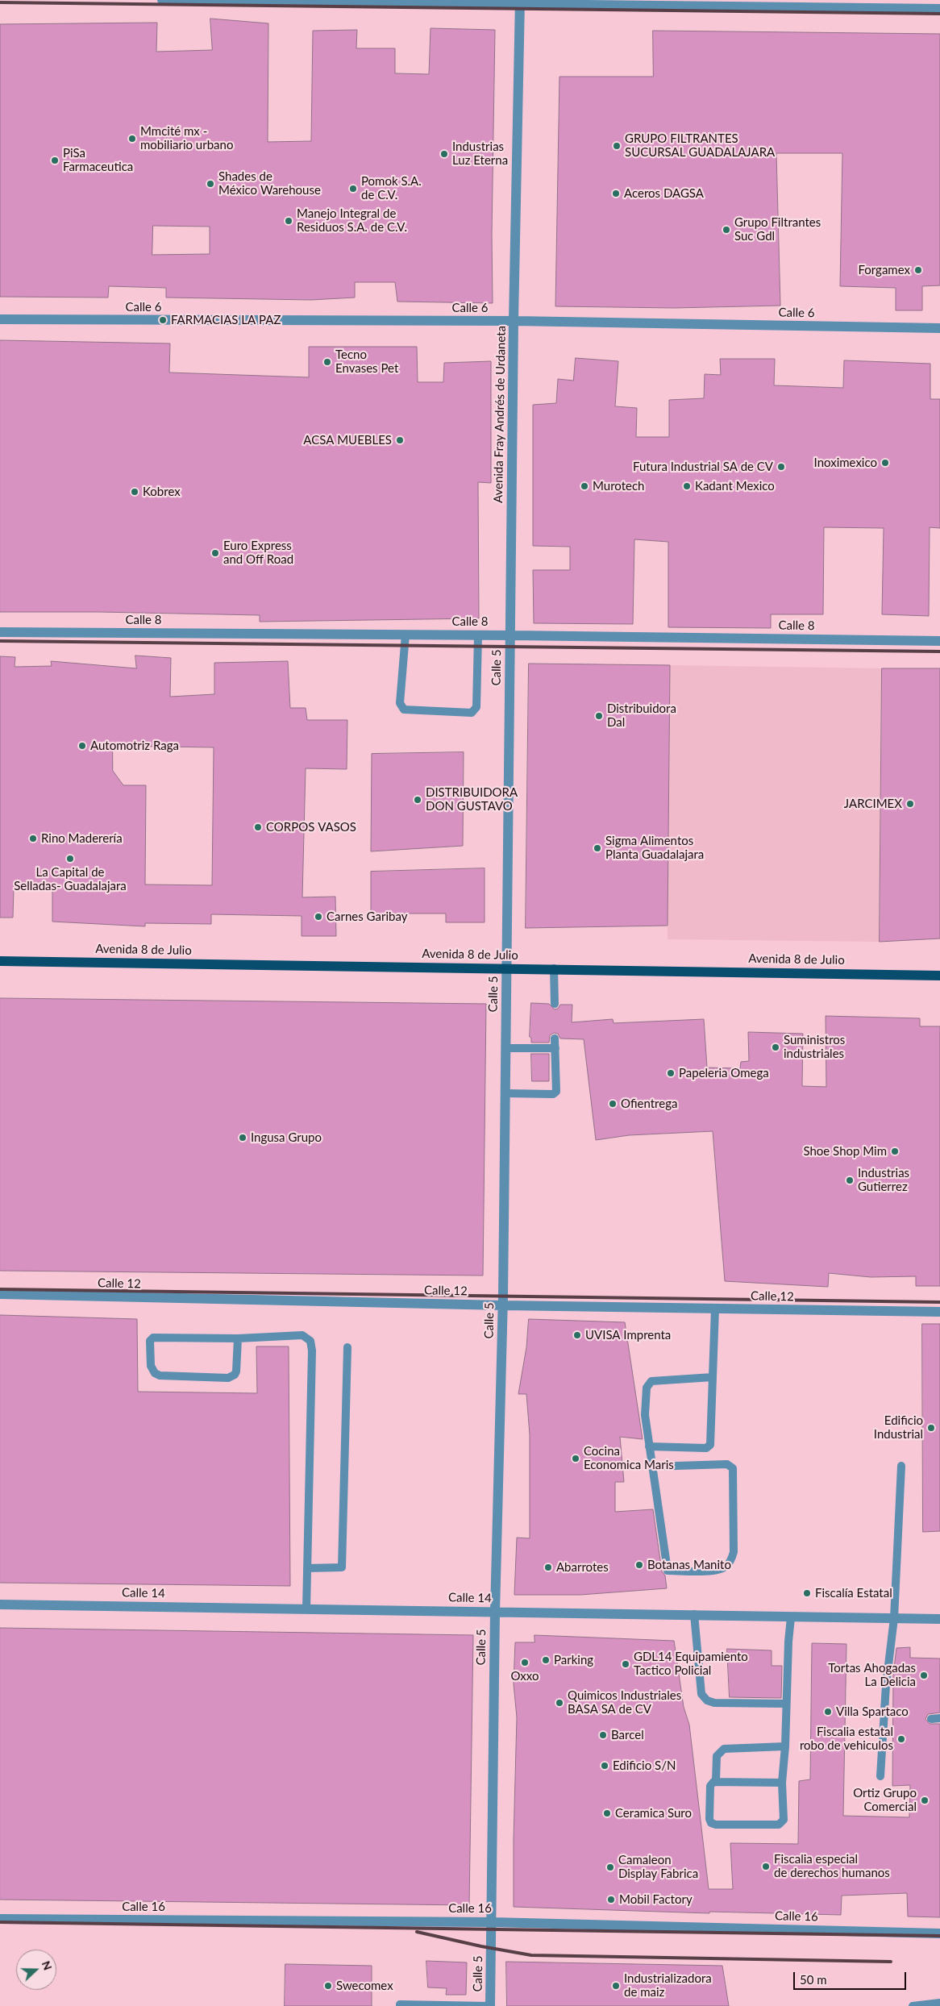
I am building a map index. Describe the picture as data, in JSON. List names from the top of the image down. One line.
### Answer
{"streets":{"main road":["Avenida 8 de Julio"],"street":["Calle 6","Avenida Fray Andrés de Urdaneta","Calle 8","Calle 5","Calle 12","Calle 14","Calle 16"]},"crossings":[["Calle 6","Avenida Fray Andrés de Urdaneta"],["Avenida Fray Andrés de Urdaneta","Calle 8"],["Avenida Fray Andrés de Urdaneta","Calle 5"],["Calle 8","Calle 5"],["Calle 5","Avenida 8 de Julio"],["Calle 5","Calle 12"],["Calle 5","Calle 14"],["Calle 5","Calle 16"]],"places":["Mmcité mx - mobiliario urbano","GRUPO FILTRANTES SUCURSAL GUADALAJARA","Industrias Luz Eterna","PiSa Farmaceutica","Shades de México Warehouse","Pomok S.A. de C.V.","Aceros DAGSA","Manejo Integral de Residuos S.A. de C.V.","Grupo Filtrantes Suc Gdl","Forgamex","FARMACIAS LA PAZ","Tecno Envases Pet","ACSA MUEBLES","Inoximexico","Futura Industrial SA de CV","Murotech","Kadant Mexico","Kobrex","Euro Express and Off Road","Distribuidora Dal","Automotriz Raga","DISTRIBUIDORA DON GUSTAVO","JARCIMEX","CORPOS VASOS","Rino Maderería","Sigma Alimentos Planta Guadalajara","La Capital de Selladas- Guadalajara","Carnes Garibay","Suministros industriales","Papeleria Omega","Ofientrega","Ingusa Grupo","Shoe Shop Mim","Industrias Gutierrez","UVISA Imprenta","Edificio Industrial","Cocina Economica Maris","Botanas Manito","Abarrotes","Fiscalía Estatal","Parking","Oxxo","GDL14 Equipamiento Tactico Policial","Tortas Ahogadas La Delicia","Quimicos Industriales BASA SA de CV","Villa Spartaco","Barcel","Fiscalia estatal robo de vehiculos","Edificio S/N","Ortiz Grupo Comercial","Ceramica Suro","Fiscalia especial de derechos humanos","Camaleon Display Fabrica","Mobil Factory","Swecomex","Industrializadora de maiz"],"scale_bar":"50 m","north":"right"}
